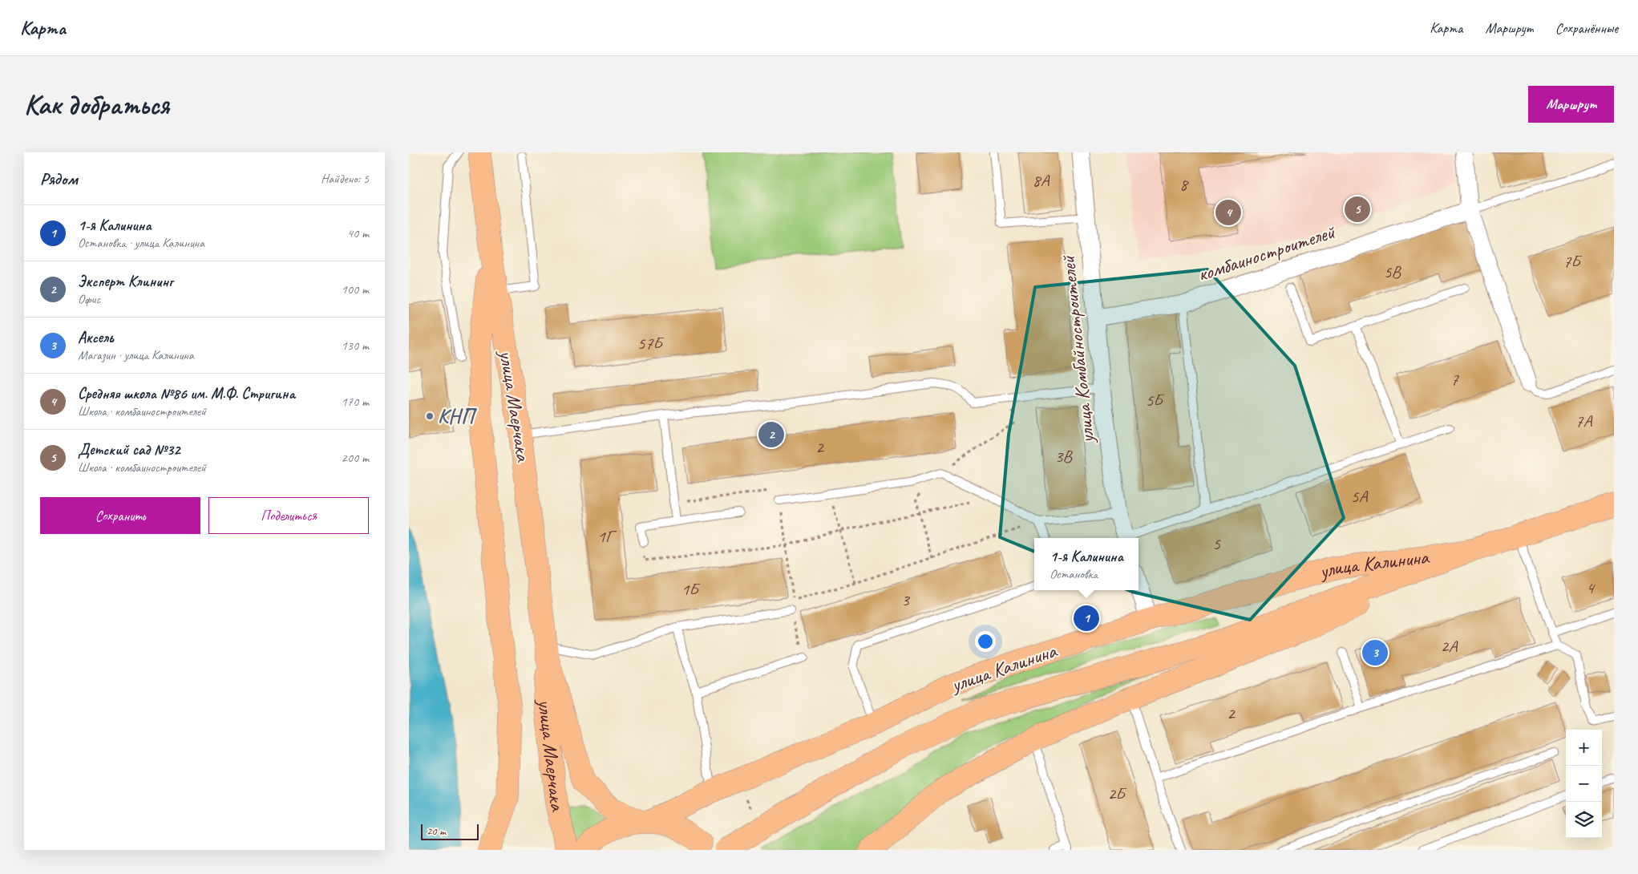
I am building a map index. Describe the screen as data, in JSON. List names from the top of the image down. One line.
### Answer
{"streets":{"main road":["улица Маерчака","улица Калинина"],"street":["комбаиностроителей","улица Комбайностроителей"]},"crossings":[["комбаиностроителей","улица Комбайностроителей"],["улица Маерчака","улица Калинина"]],"places":["КНП"],"house_numbers":["8А","8","7Б","5В","57Б","7","5Б","7А","2","3В","5А","1Г","5","4","1Б","3","2А","2","2Б"],"scale_bar":"20 m","page":{"header":"Карта","nav":["Карта","Маршрут","Сохранённые"],"buttons":["Маршрут",["Сохранить","Поделиться"]],"title":"Как добраться","heading":["Рядом","Найдено: 5"],"pins":["5","4","2","1","3"],"list":[{"mark":"1","name":"1-я Калинина","note":"Остановка · улица Калинина","value":"40 m"},{"mark":"2","name":"Эксперт Клининг","note":"Офис","value":"100 m"},{"mark":"3","name":"Аксель","note":"Магазин · улица Калинина","value":"130 m"},{"mark":"4","name":"Средняя школа №86 им. М.Ф. Стригина","note":"Школа · комбаиностроителей","value":"170 m"},{"mark":"5","name":"Детский сад №32","note":"Школа · комбаиностроителей","value":"200 m"}],"popup":["1-я Калинина","Остановка"],"map_buttons":["+","−"],"scale":"20 m"}}
